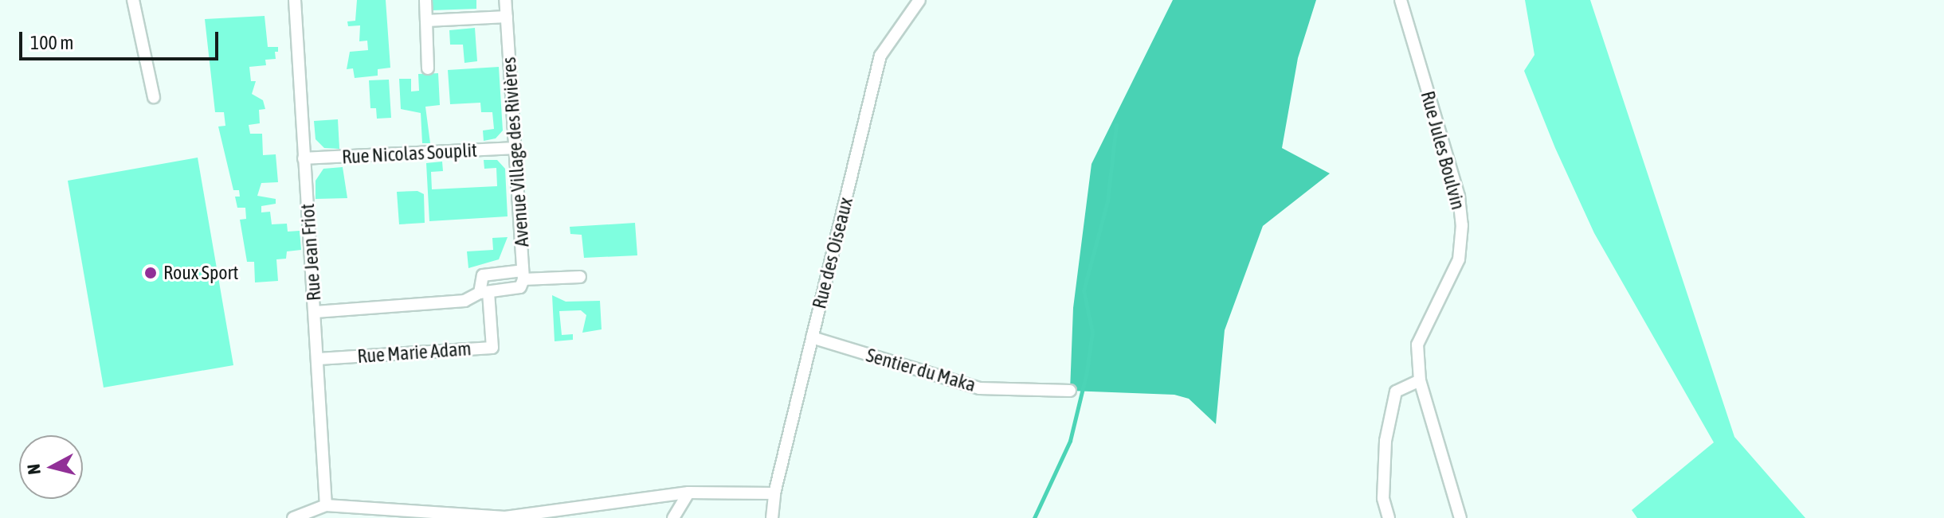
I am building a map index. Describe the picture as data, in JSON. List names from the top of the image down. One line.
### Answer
{"streets":{"street":["Rue Jules Boulvin","Avenue Village des Rivières","Rue Nicolas Souplit","Rue Jean Friot","Rue des Oiseaux","Rue Marie Adam","Sentier du Maka"]},"crossings":[["Avenue Village des Rivières","Rue Nicolas Souplit"],["Rue Nicolas Souplit","Rue Jean Friot"],["Rue Jean Friot","Rue Marie Adam"],["Rue des Oiseaux","Sentier du Maka"]],"places":["Roux Sport"],"scale_bar":"100 m","north":"left"}
